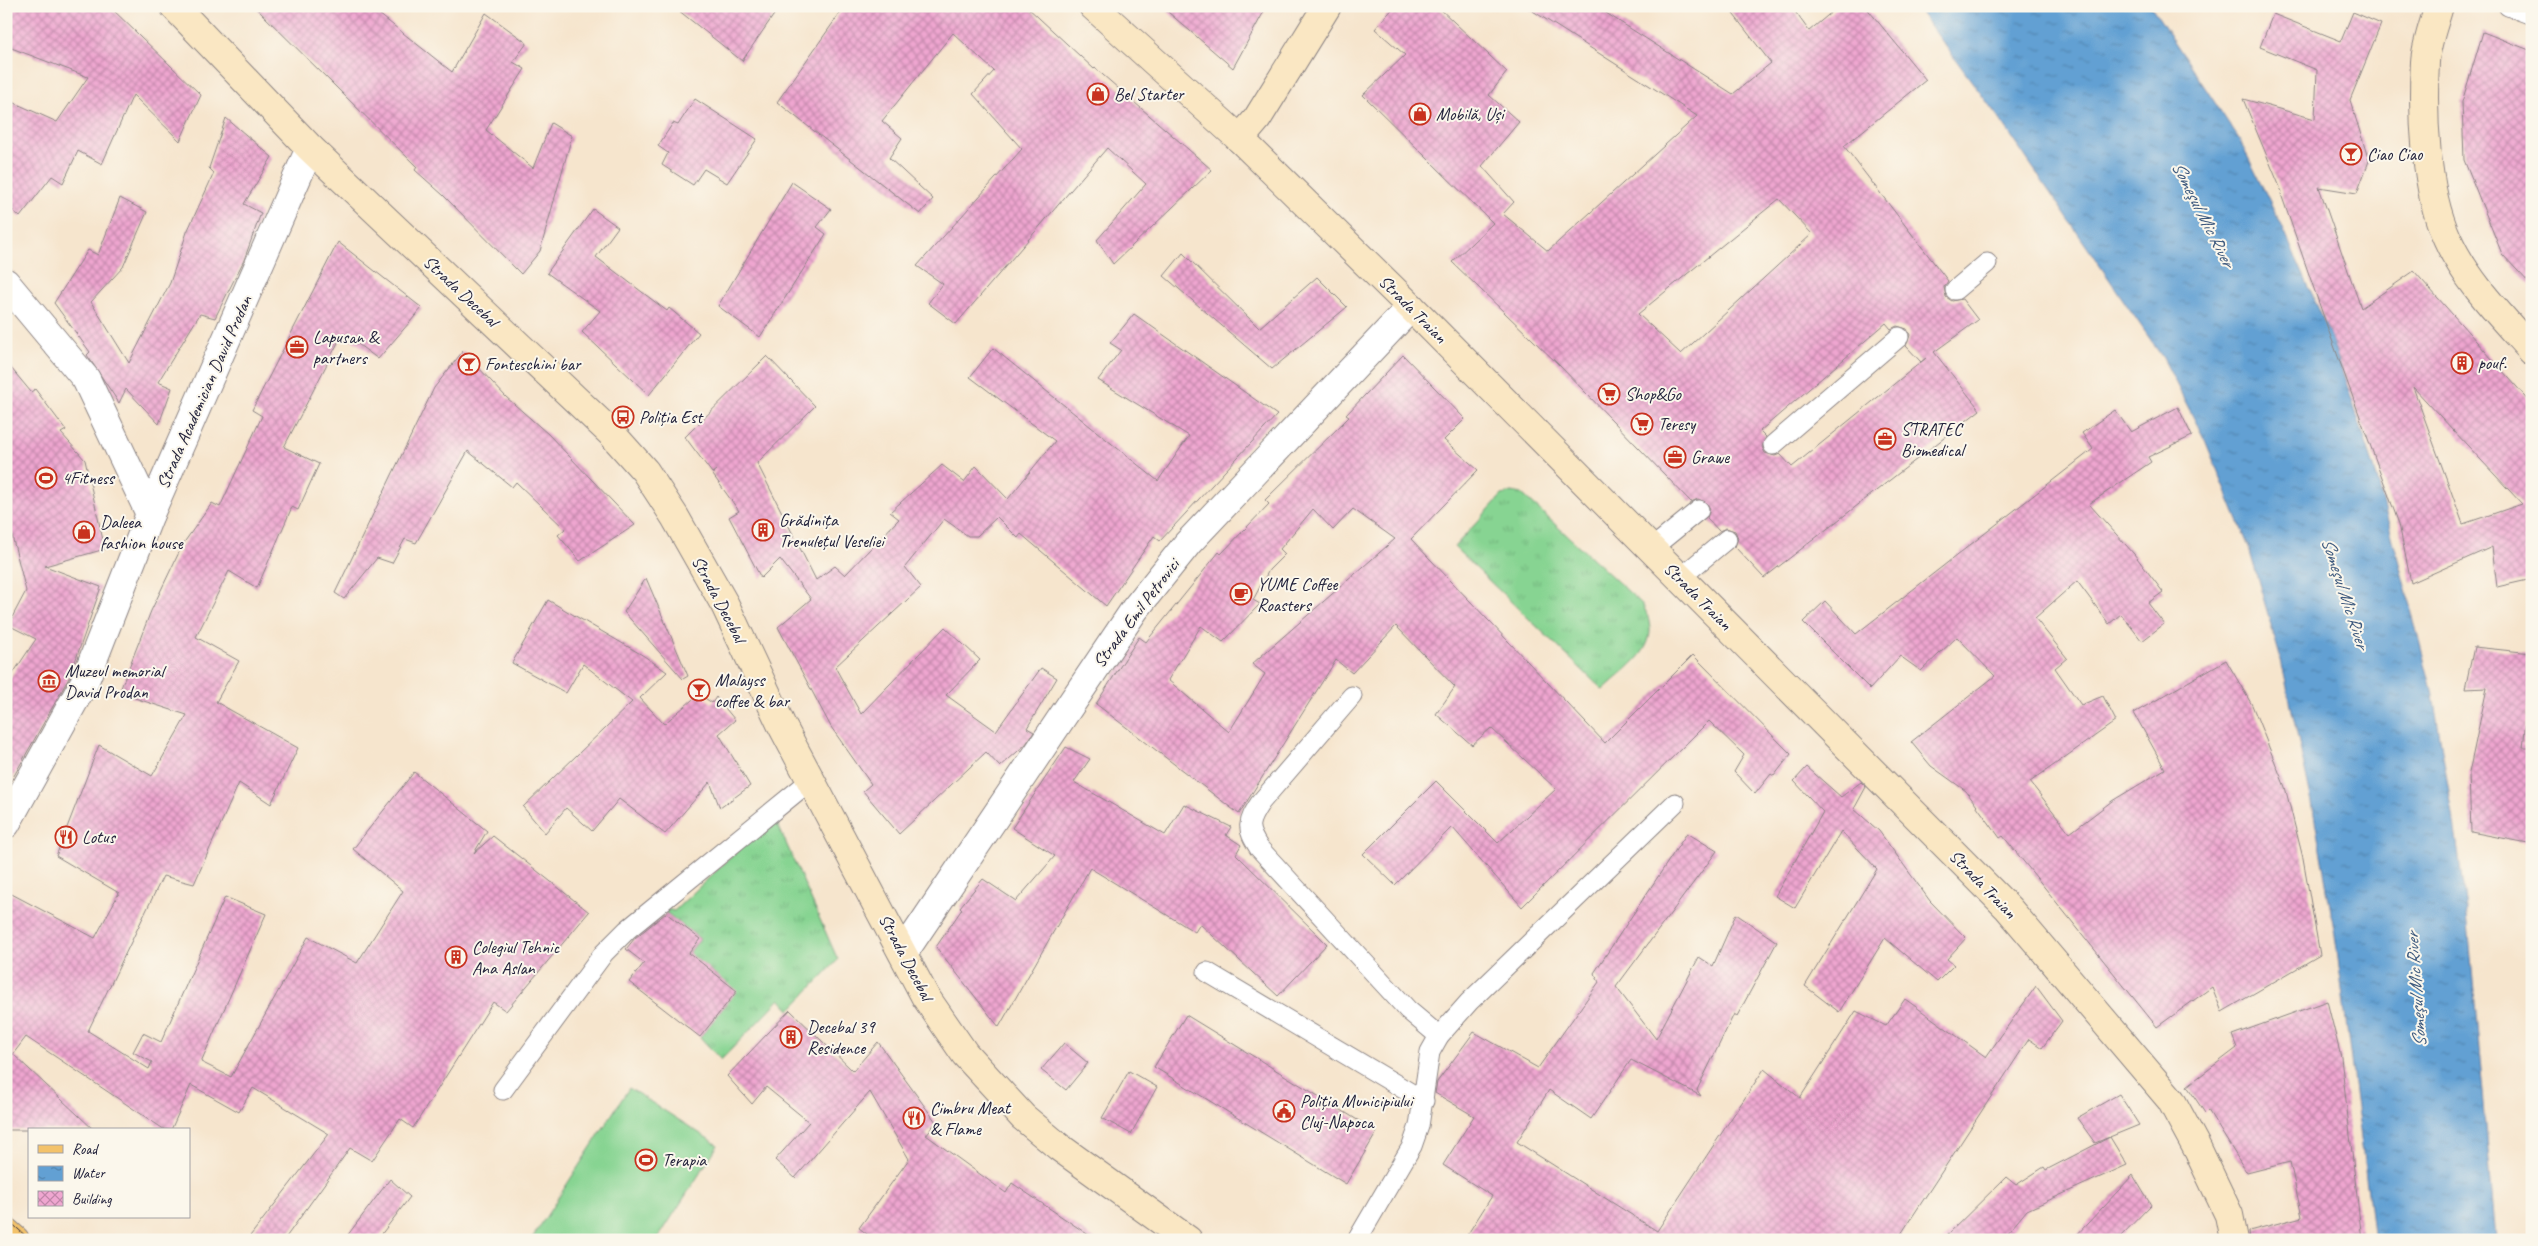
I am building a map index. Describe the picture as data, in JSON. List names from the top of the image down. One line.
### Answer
{"streets":{"street":["Strada Decebal","Strada Traian","Strada Academician David Prodan","Strada Emil Petrovici"]},"crossings":[["Strada Decebal","Strada Academician David Prodan"],["Strada Decebal","Strada Emil Petrovici"],["Strada Traian","Strada Emil Petrovici"]],"water":["Someşul Mic River"],"places":{"shop":["Bel Starter","Mobilă, Uși","Daleea fashion house"],"bar":["Ciao Ciao","Fonteschini bar","Malayss coffee & bar"],"office":["Lapusan & partners","STRATEC Biomedical","Grawe"],"building":["pouf.","Grădinița Trenulețul Veseliei","Colegiul Tehnic Ana Aslan","Decebal 39 Residence"],"supermarket":["Shop&Go","Teresy"],"bus stop":["Poliția Est"],"sports":["4Fitness","Terapia"],"cafe":["YUME Coffee Roasters"],"museum":["Muzeul memorial David Prodan"],"restaurant":["Lotus","Cimbru Meat & Flame"],"public building":["Poliția Municipiului Cluj-Napoca"]},"legend":["Road","Water","Building"]}
